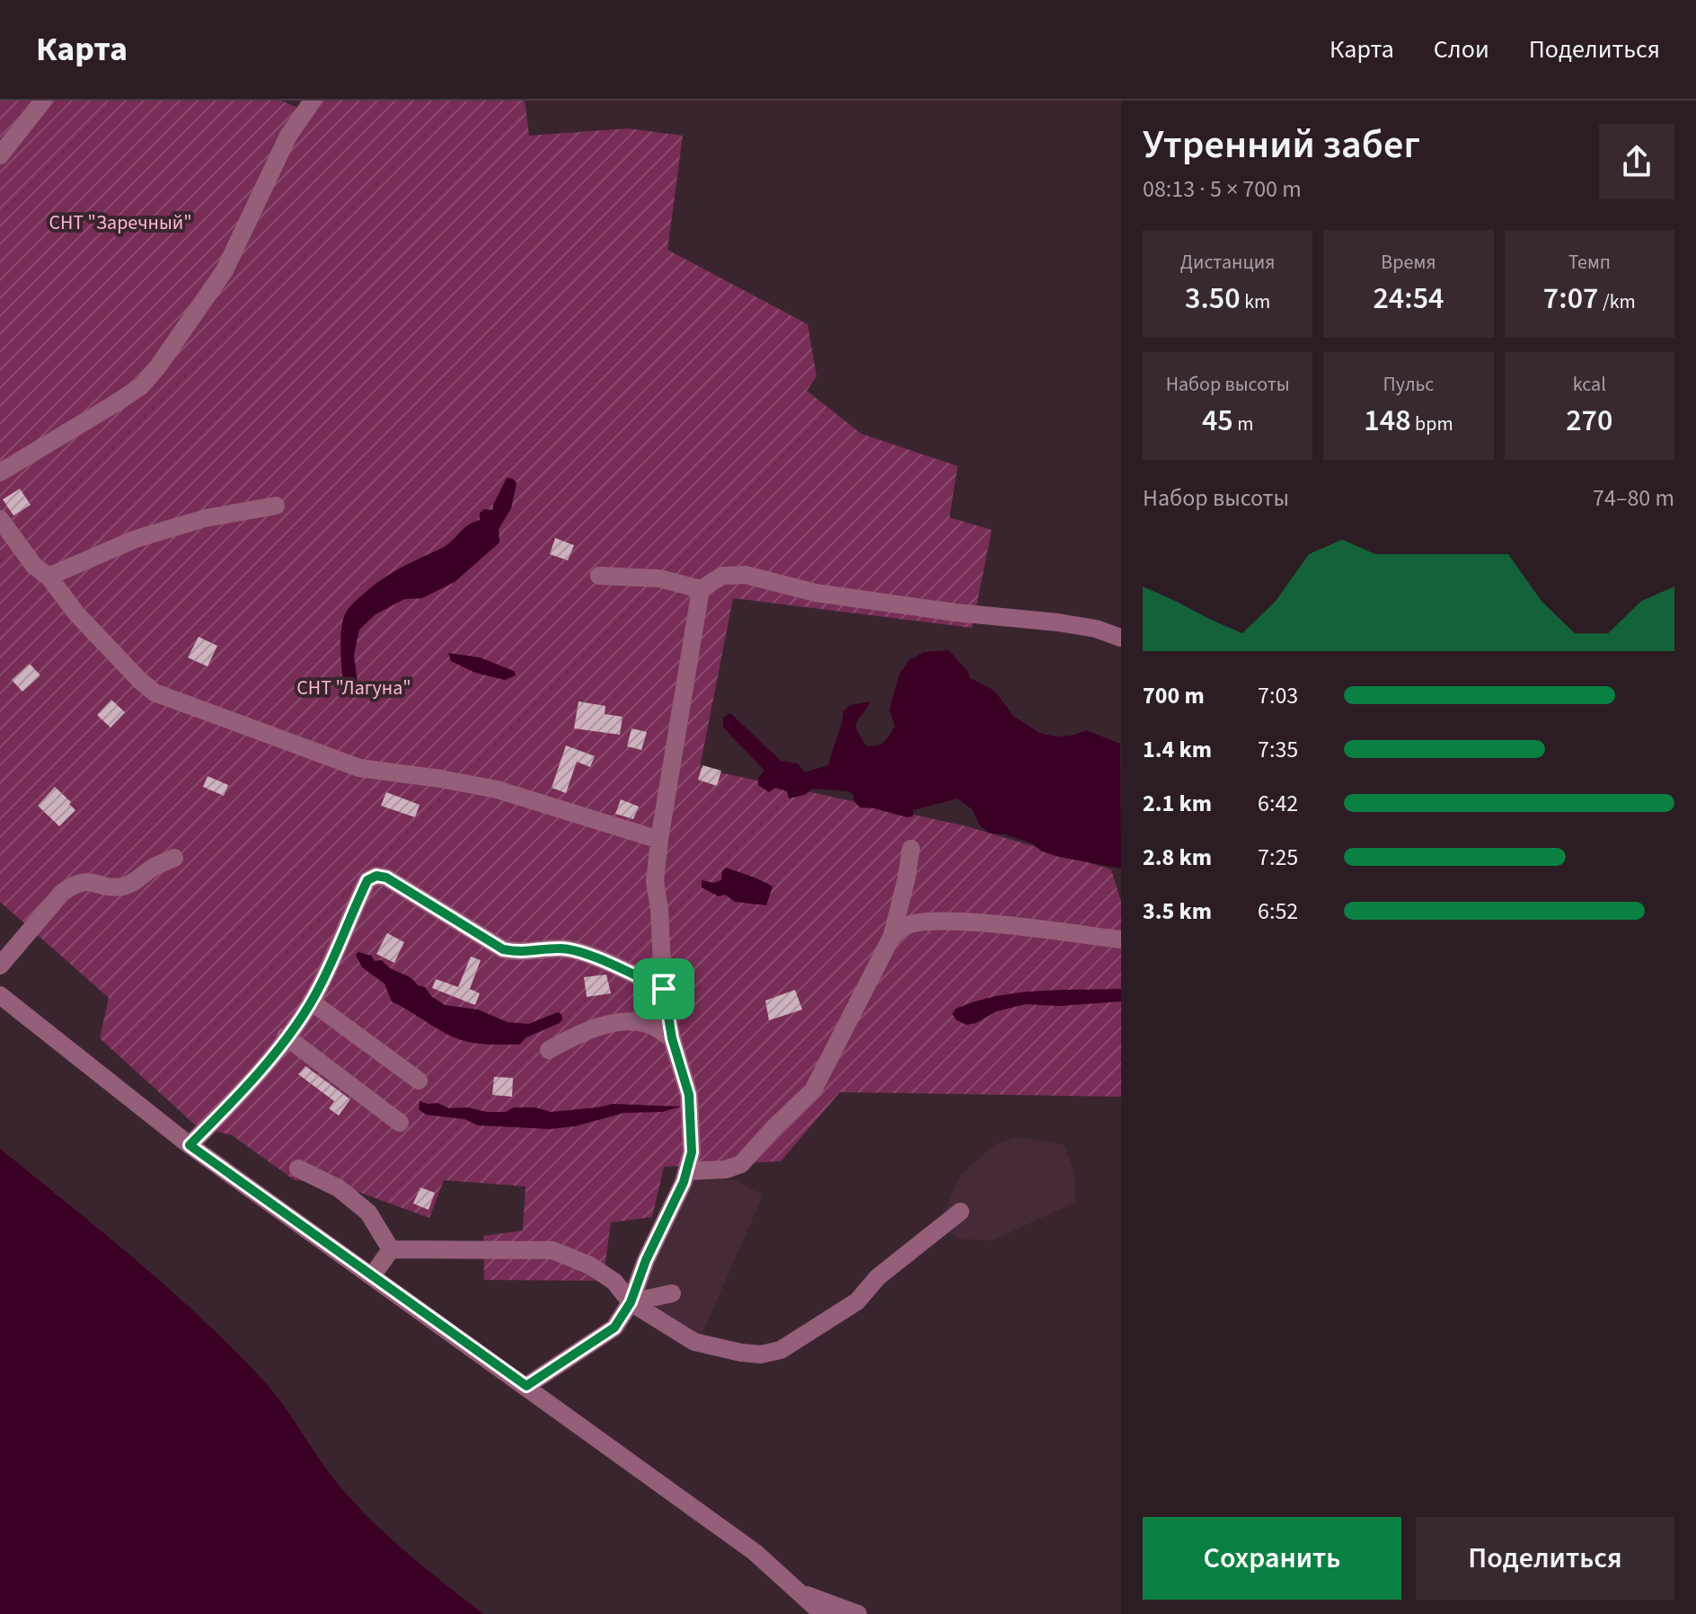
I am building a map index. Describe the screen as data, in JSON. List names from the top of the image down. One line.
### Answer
{"parks":["СНТ \"Заречный\"","СНТ \"Лагуна\""],"page":{"header":"Карта","nav":["Карта","Слои","Поделиться"],"heading":["Утренний забег","08:13 · 5 × 700 m"],"stats":[["Дистанция","3.50 km"],["Время","24:54"],["Темп","7:07 /km"],["Набор высоты","45 m"],["Пульс","148 bpm"],["kcal","270"]],"chart":["Набор высоты","74–80 m"],"list":[{"name":"700 m","note":"7:03"},{"name":"1.4 km","note":"7:35"},{"name":"2.1 km","note":"6:42"},{"name":"2.8 km","note":"7:25"},{"name":"3.5 km","note":"6:52"}],"buttons":["Сохранить","Поделиться"]}}
